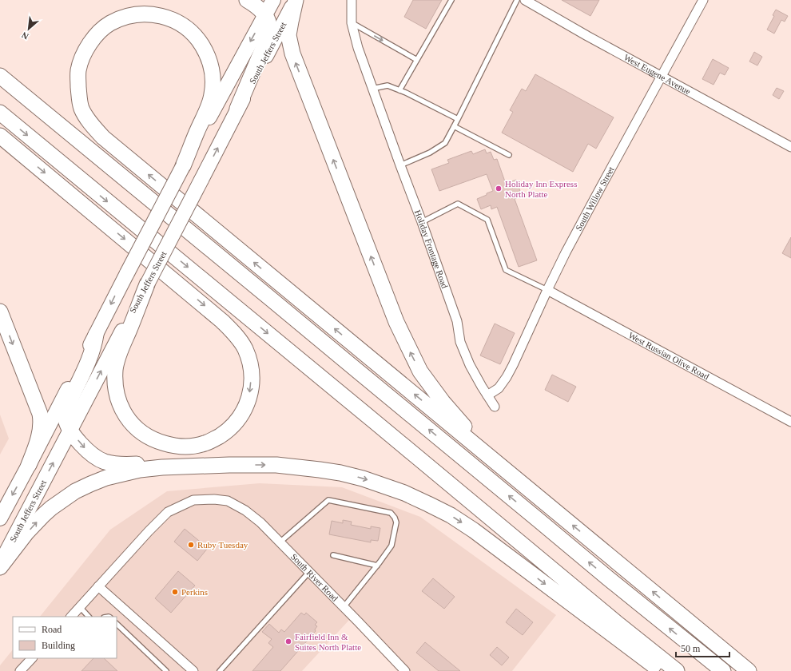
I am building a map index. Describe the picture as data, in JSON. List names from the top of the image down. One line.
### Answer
{"streets":{"highway":["South Jeffers Street"],"street":["West Eugene Avenue","South Willow Street","Holiday Frontage Road","West Russian Olive Road","South River Road"]},"crossings":[["West Eugene Avenue","South Willow Street"],["South Willow Street","Holiday Frontage Road"],["South Willow Street","West Russian Olive Road"]],"places":["Holiday Inn Express North Platte","Ruby Tuesday","Perkins","Fairfield Inn & Suites North Platte"],"legend":["Road","Building"],"scale_bar":"50 m","north":"bottom left"}
